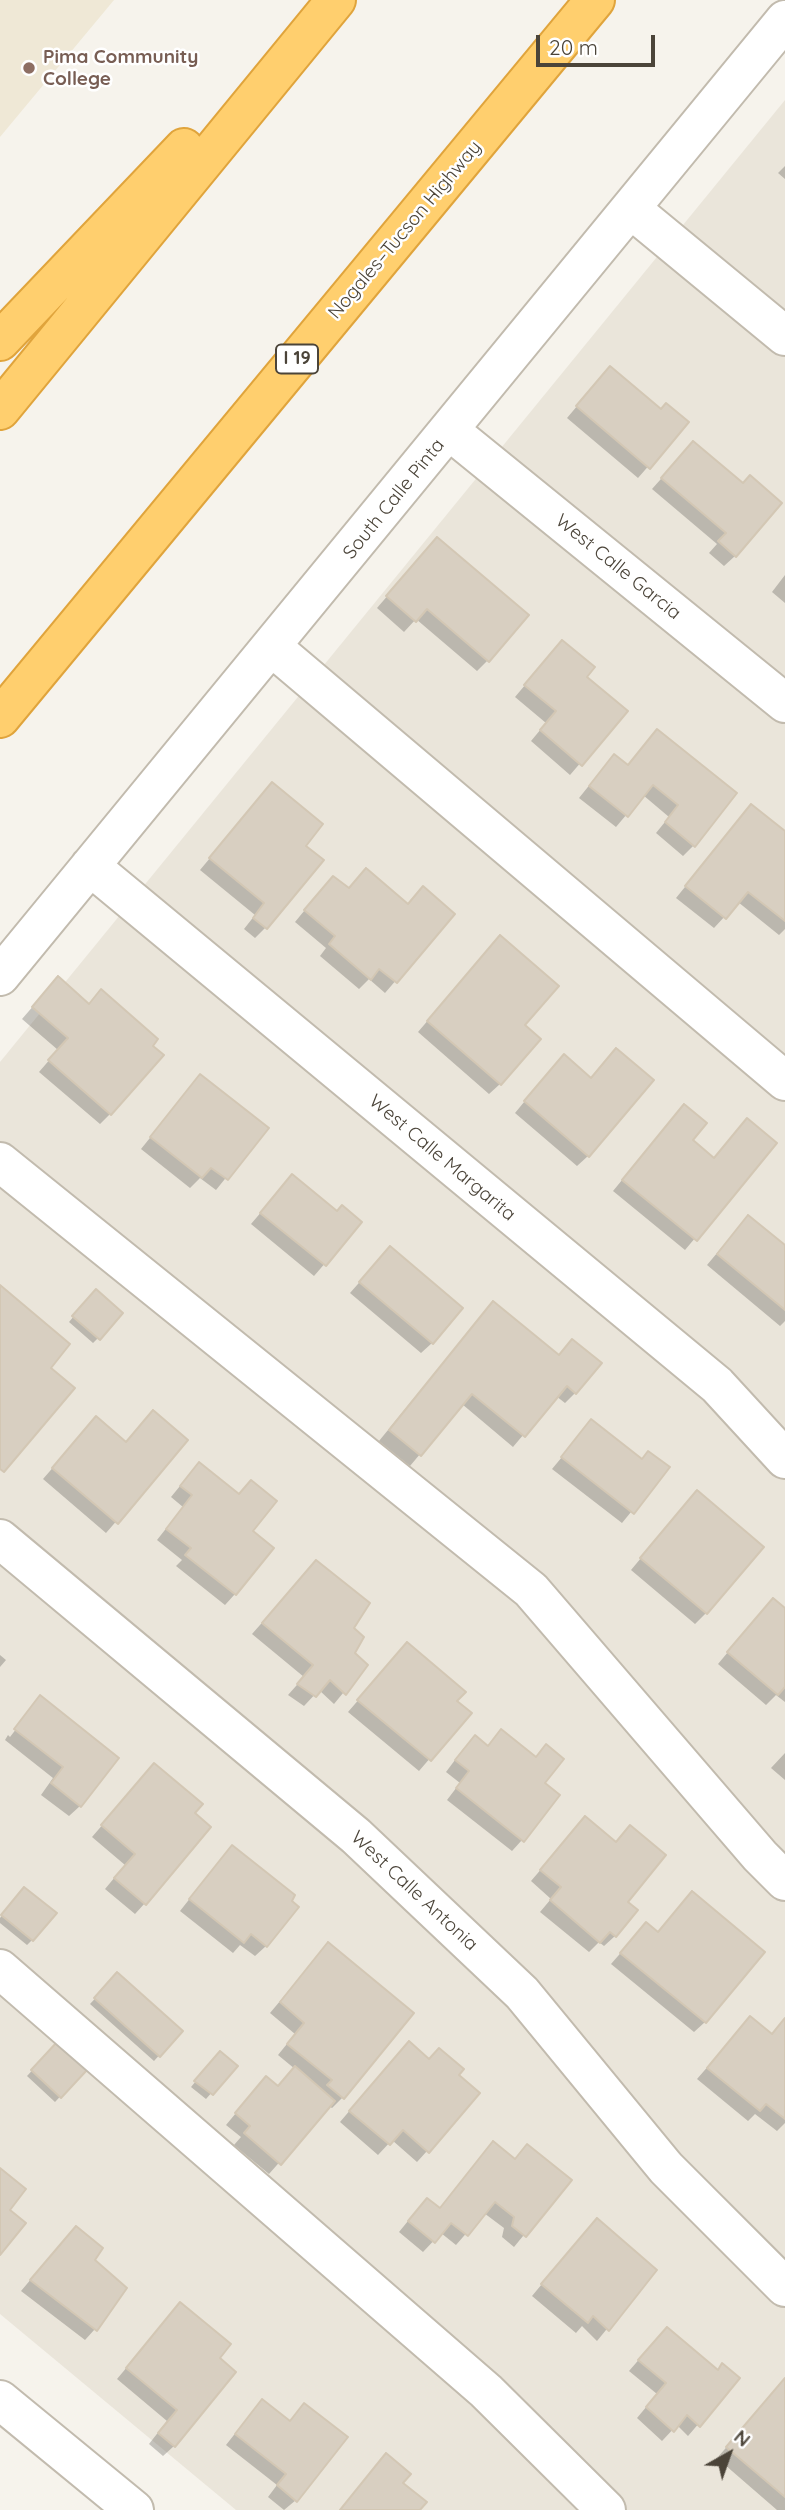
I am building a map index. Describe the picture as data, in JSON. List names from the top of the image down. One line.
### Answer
{"streets":{"highway":["Nogales–Tucson Highway","I 19"],"street":["South Calle Pinta","West Calle Garcia","West Calle Margarita","West Calle Antonia"]},"crossings":[["South Calle Pinta","West Calle Garcia"],["South Calle Pinta","West Calle Margarita"]],"places":["Pima Community College"],"scale_bar":"20 m","north":"top right"}
